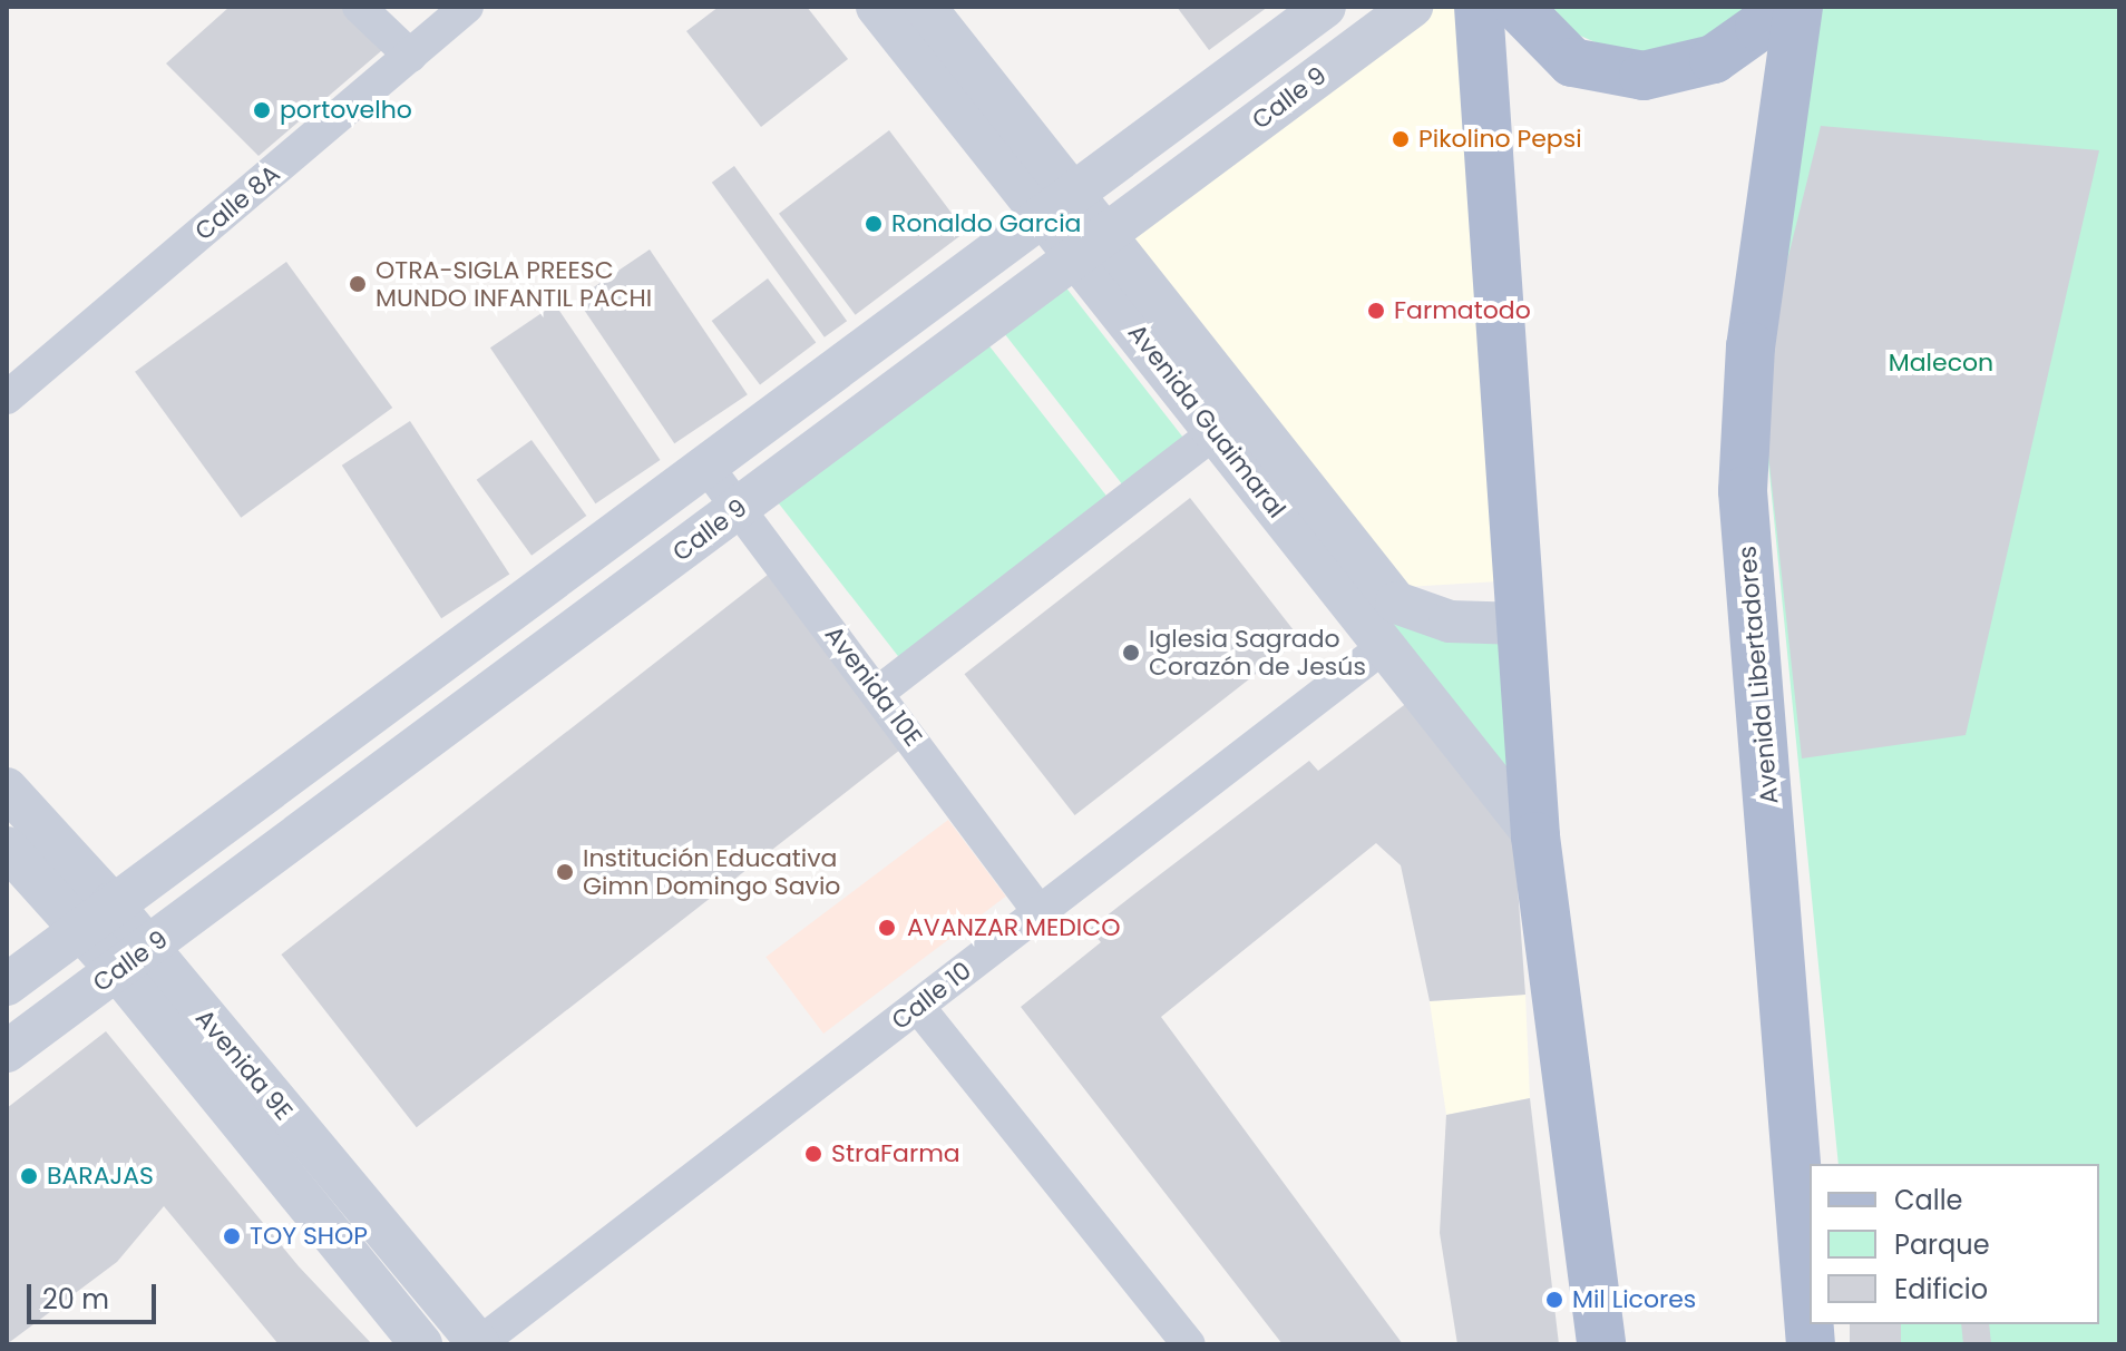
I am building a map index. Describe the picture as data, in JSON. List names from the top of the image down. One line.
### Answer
{"streets":{"main road":["Avenida Libertadores"],"street":["Calle 9","Calle 8A","Avenida Guaimaral","Avenida 10E","Calle 10","Avenida 9E"]},"crossings":[["Calle 9","Avenida Guaimaral"],["Calle 9","Avenida 10E"],["Calle 9","Avenida 9E"],["Avenida Guaimaral","Calle 10"],["Avenida 10E","Calle 10"],["Calle 10","Avenida 9E"]],"parks":["Malecon"],"places":["portovelho","Pikolino Pepsi","Ronaldo Garcia","OTRA-SIGLA PREESC MUNDO INFANTIL PACHI","Farmatodo","Iglesia Sagrado Corazón de Jesús","Institución Educativa Gimn Domingo Savio","AVANZAR MEDICO","StraFarma","BARAJAS","TOY SHOP","Mil Licores"],"legend":["Calle","Parque","Edificio"],"scale_bar":"20 m"}
